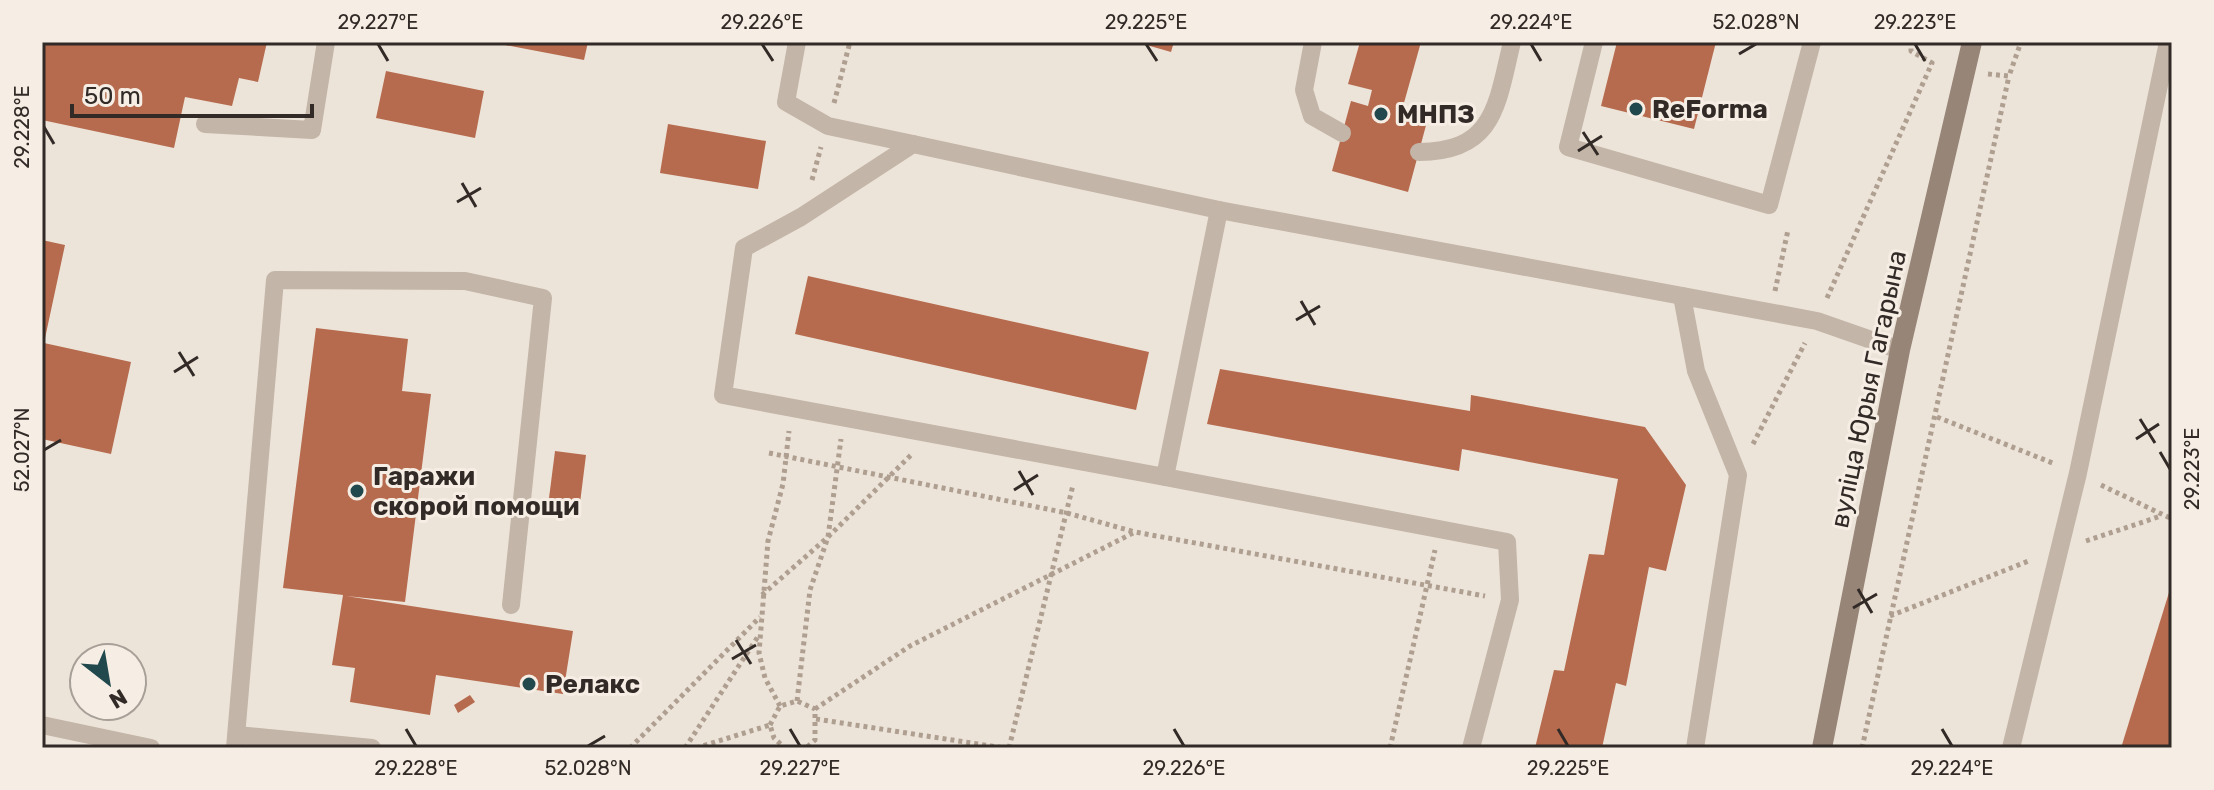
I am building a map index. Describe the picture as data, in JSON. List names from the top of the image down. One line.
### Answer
{"streets":{"main road":["вуліца Юрыя Гагарына"]},"places":["ReForma","МНПЗ","Гаражи скорой помощи","Релакс"],"scale_bar":"50 m","north":"bottom right","coordinates":["29.227°E","29.226°E","29.225°E","29.224°E","52.028°N","29.223°E","29.228°E","52.027°N"]}
